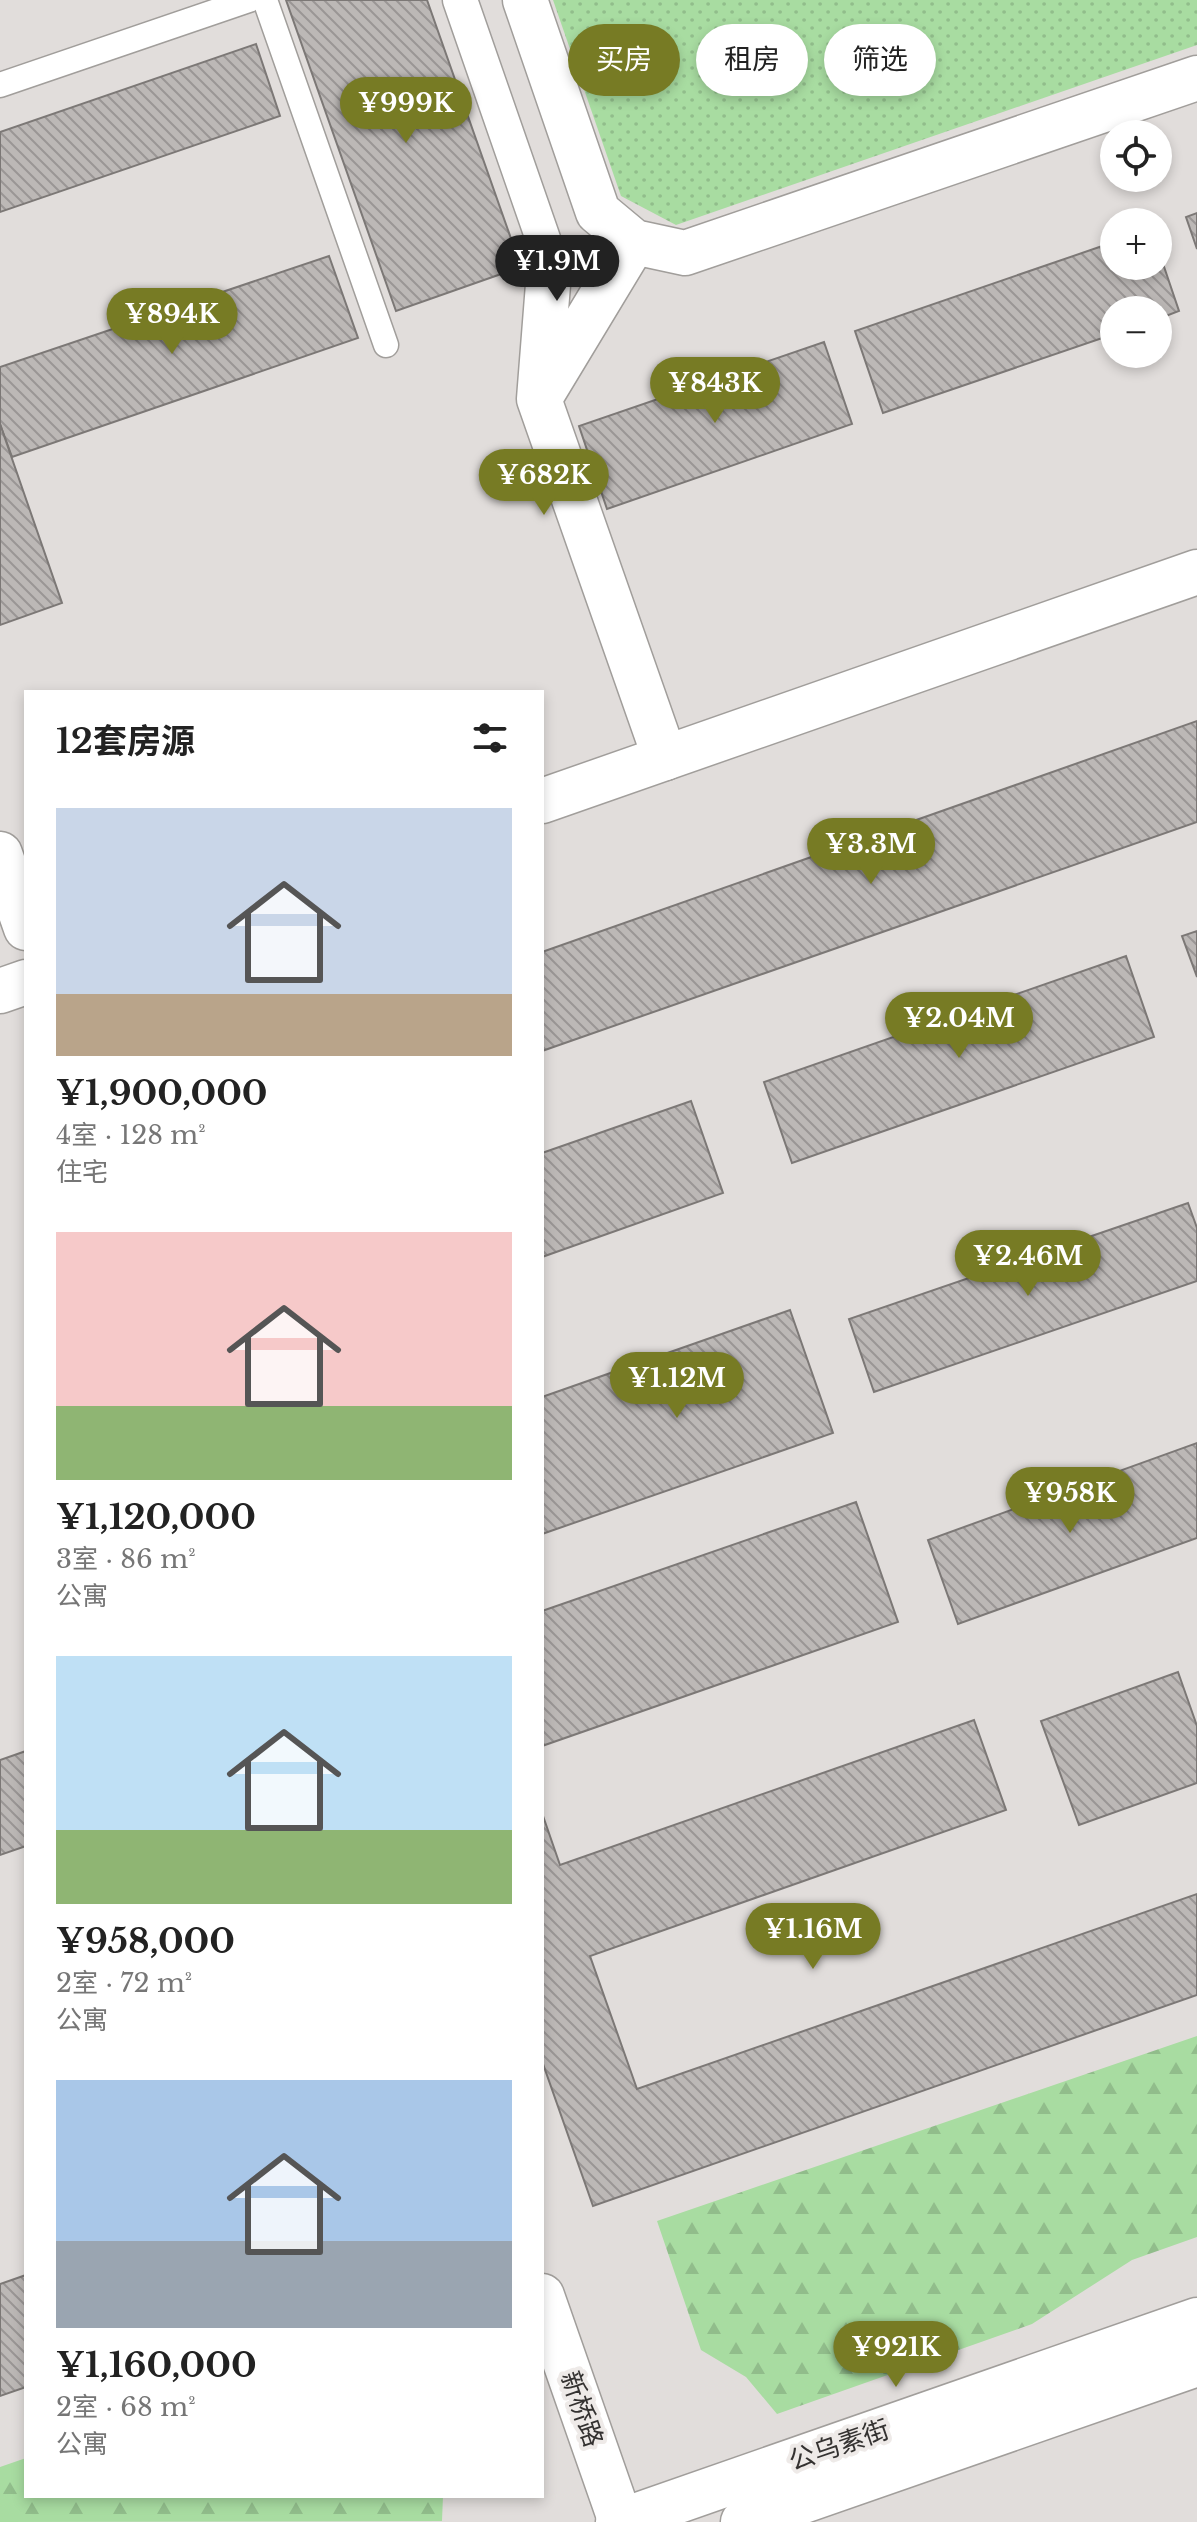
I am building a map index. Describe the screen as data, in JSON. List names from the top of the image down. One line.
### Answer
{"streets":{"street":["新桥路","公乌素街"]},"crossings":[["新桥路","公乌素街"]],"page":{"chip":["买房","租房","筛选"],"price":["¥999K","¥1.9M","¥894K","¥843K","¥682K","¥3.3M","¥2.04M","¥2.46M","¥1.12M","¥958K","¥1.16M","¥921K"],"map_buttons":["+","−"],"heading":"12套房源","list":[{"name":"¥1,900,000","note":"4室 · 128 m² · 住宅"},{"name":"¥1,120,000","note":"3室 · 86 m² · 公寓"},{"name":"¥958,000","note":"2室 · 72 m² · 公寓"},{"name":"¥1,160,000","note":"2室 · 68 m² · 公寓"}]}}
